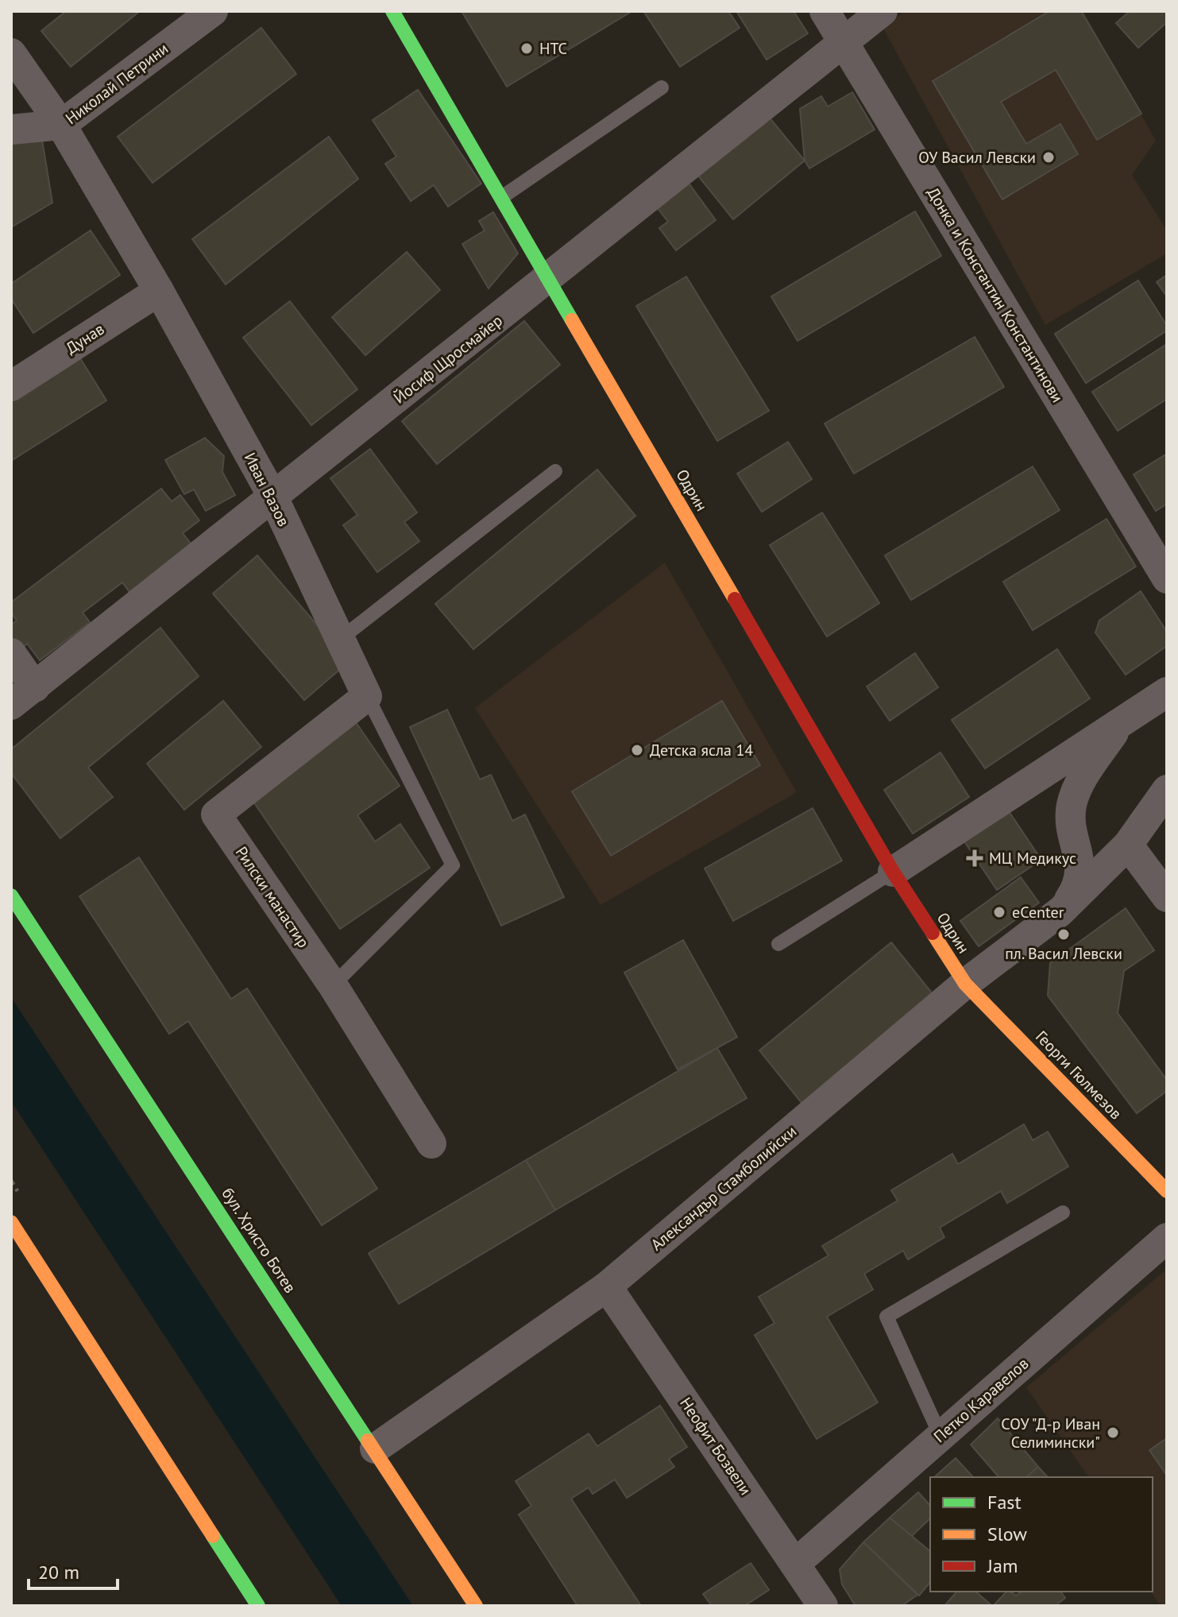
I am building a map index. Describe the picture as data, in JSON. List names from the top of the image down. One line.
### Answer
{"streets":{"street":["Николай Петрини","Донка и Константин Константинови","Дунав","Йосиф Щросмайер","Иван Вазов","Одрин","Рилски манастир","Георги Гюлмезов","Александър Стамболийски","бул. Христо Ботев","Петко Каравелов","Неофит Бозвели"]},"crossings":[["Николай Петрини","Иван Вазов"],["Донка и Константин Константинови","Йосиф Щросмайер"],["Дунав","Иван Вазов"],["Йосиф Щросмайер","Иван Вазов"],["Йосиф Щросмайер","Одрин"],["Иван Вазов","Рилски манастир"],["Одрин","Георги Гюлмезов"],["Одрин","Александър Стамболийски"],["Георги Гюлмезов","Александър Стамболийски"],["Александър Стамболийски","бул. Христо Ботев"],["Александър Стамболийски","Неофит Бозвели"],["Петко Каравелов","Неофит Бозвели"]],"places":{"other":["НТС","ОУ Васил Левски","Детска ясла 14","eCenter","пл. Васил Левски","СОУ \"Д-р Иван Селимински\""],"health":["МЦ Медикус"]},"legend":["Fast","Slow","Jam"],"scale_bar":"20 m"}
